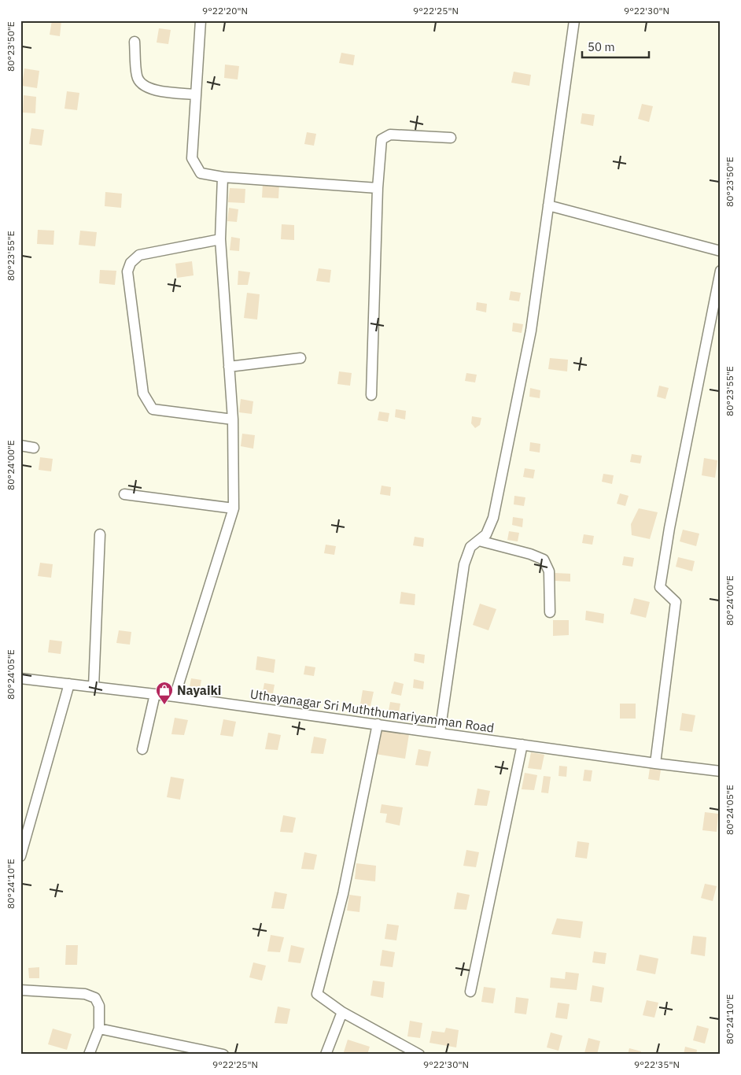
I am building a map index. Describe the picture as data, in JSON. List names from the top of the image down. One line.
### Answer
{"streets":{"street":["Uthayanagar Sri Muththumariyamman Road"]},"places":{"shop":["Nayaiki"]},"scale_bar":"50 m","coordinates":["9°22'20\"N","9°22'25\"N","9°22'30\"N","80°23'50\"E","80°23'55\"E","80°24'00\"E","80°24'05\"E","80°24'10\"E","9°22'35\"N"]}
